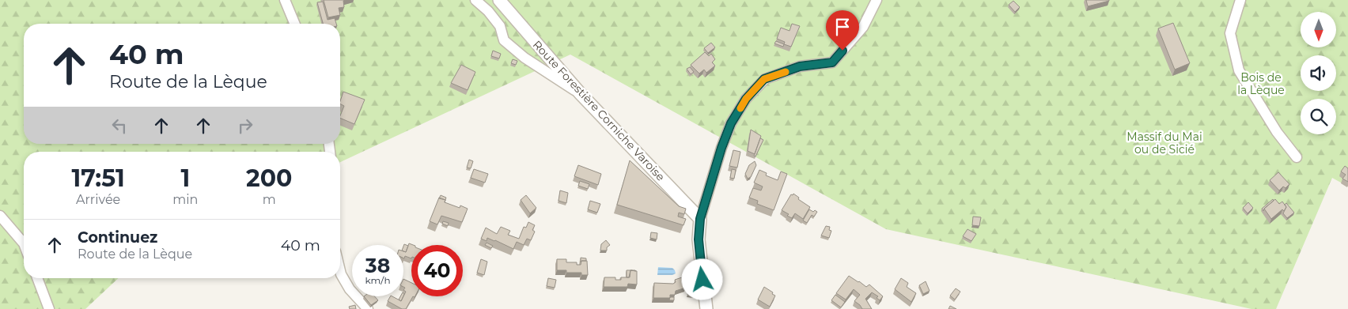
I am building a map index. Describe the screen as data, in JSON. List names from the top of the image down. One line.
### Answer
{"streets":{"street":["Route Forestière Corniche Varoise"]},"parks":["Bois de la Lèque","Massif du Mai ou de Sicié"],"north":"bottom","page":{"turn":["40 m","Route de la Lèque"],"eta":["17:51","Arrivée","1","min","200","m"],"list":[{"name":"Continuez","note":"Route de la Lèque","value":"40 m"}],"speed":"38 km/h","limit":"40"}}
